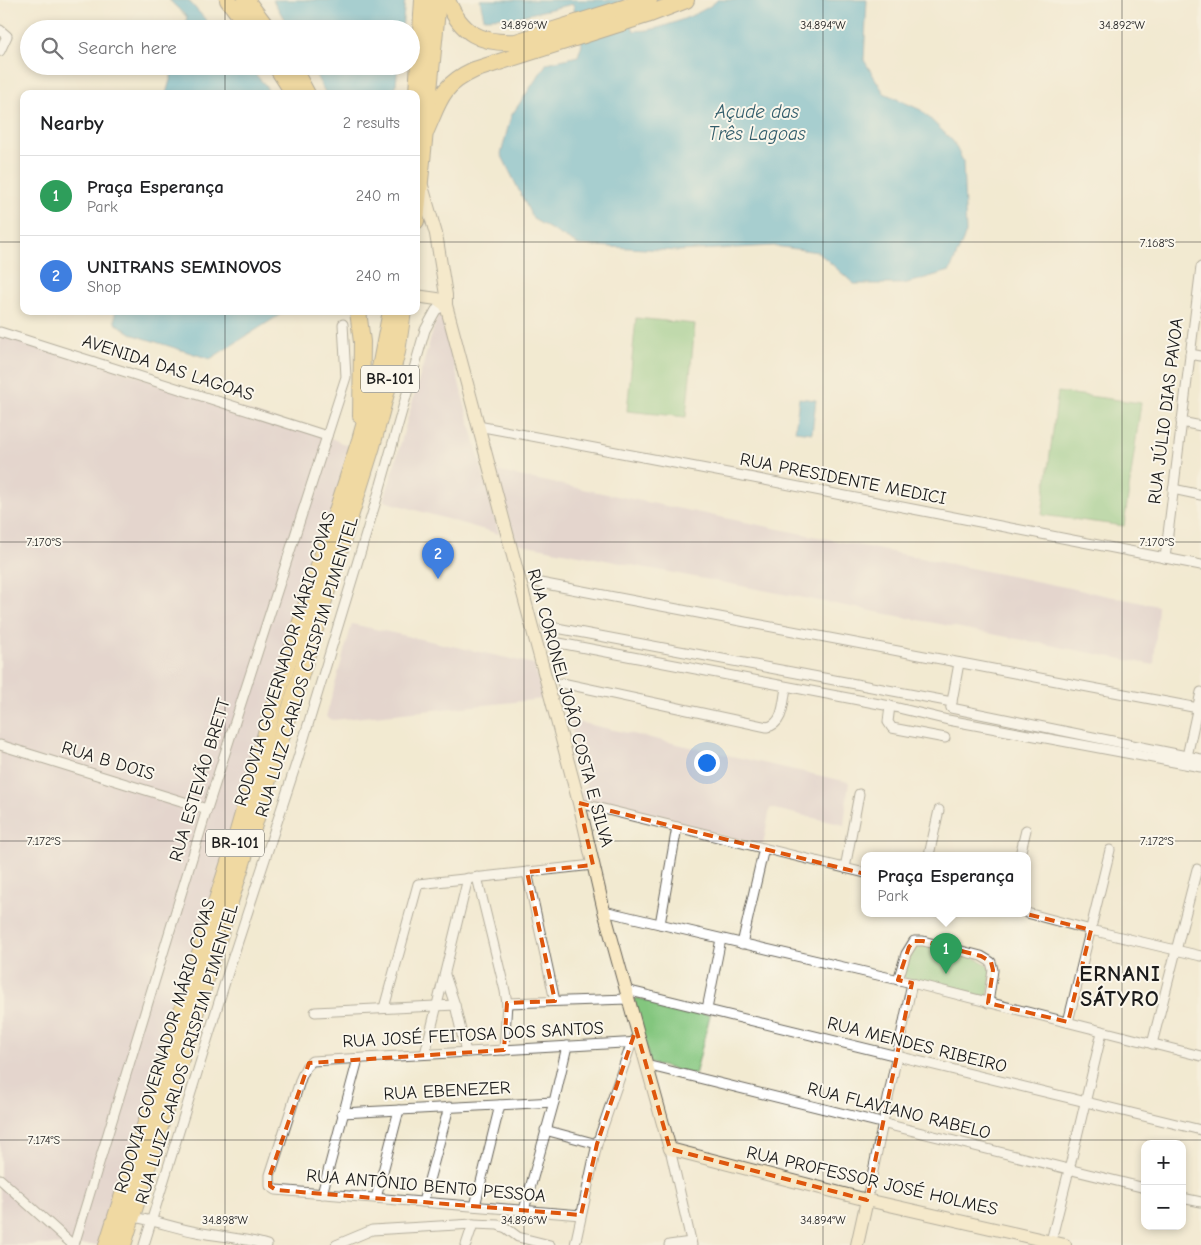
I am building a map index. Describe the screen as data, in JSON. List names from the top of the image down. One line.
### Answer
{"streets":{"highway":["BR-101","RODOVIA GOVERNADOR MÁRIO COVAS"],"main road":["RUA CORONEL JOÃO COSTA E SILVA","RUA PROFESSOR JOSÉ HOLMES"],"street":["AVENIDA DAS LAGOAS","RUA JÚLIO DIAS PAVOA","RUA PRESIDENTE MEDICI","RUA LUIZ CARLOS CRISPIM PIMENTEL","RUA B DOIS","RUA ESTEVÃO BRETT","RUA JOSÉ FEITOSA DOS SANTOS","RUA MENDES RIBEIRO","RUA EBENEZER","RUA FLAVIANO RABELO","RUA ANTÔNIO BENTO PESSOA"]},"crossings":[["AVENIDA DAS LAGOAS","RUA ESTEVÃO BRETT"],["RUA JÚLIO DIAS PAVOA","RUA PRESIDENTE MEDICI"],["RUA PRESIDENTE MEDICI","RUA CORONEL JOÃO COSTA E SILVA"],["RUA LUIZ CARLOS CRISPIM PIMENTEL","RUA CORONEL JOÃO COSTA E SILVA"],["RUA CORONEL JOÃO COSTA E SILVA","RUA JOSÉ FEITOSA DOS SANTOS"],["RUA CORONEL JOÃO COSTA E SILVA","RUA MENDES RIBEIRO"],["RUA CORONEL JOÃO COSTA E SILVA","RUA FLAVIANO RABELO"],["RUA CORONEL JOÃO COSTA E SILVA","RUA PROFESSOR JOSÉ HOLMES"],["RUA B DOIS","RUA ESTEVÃO BRETT"],["RUA JOSÉ FEITOSA DOS SANTOS","RUA ANTÔNIO BENTO PESSOA"]],"districts":["ERNANI SÁTYRO"],"water":["Açude das Três Lagoas"],"page":{"search":"Search here","heading":["Nearby","2 results"],"list":[{"mark":"1","name":"Praça Esperança","note":"Park","value":"240 m"},{"mark":"2","name":"UNITRANS SEMINOVOS","note":"Shop","value":"240 m"}],"pins":["2","1"],"popup":["Praça Esperança","Park"],"map_buttons":["+","−"]},"coordinates":["34.896°W","34.894°W","34.892°W","7.168°S","7.170°S","7.172°S","7.174°S","34.898°W"]}
